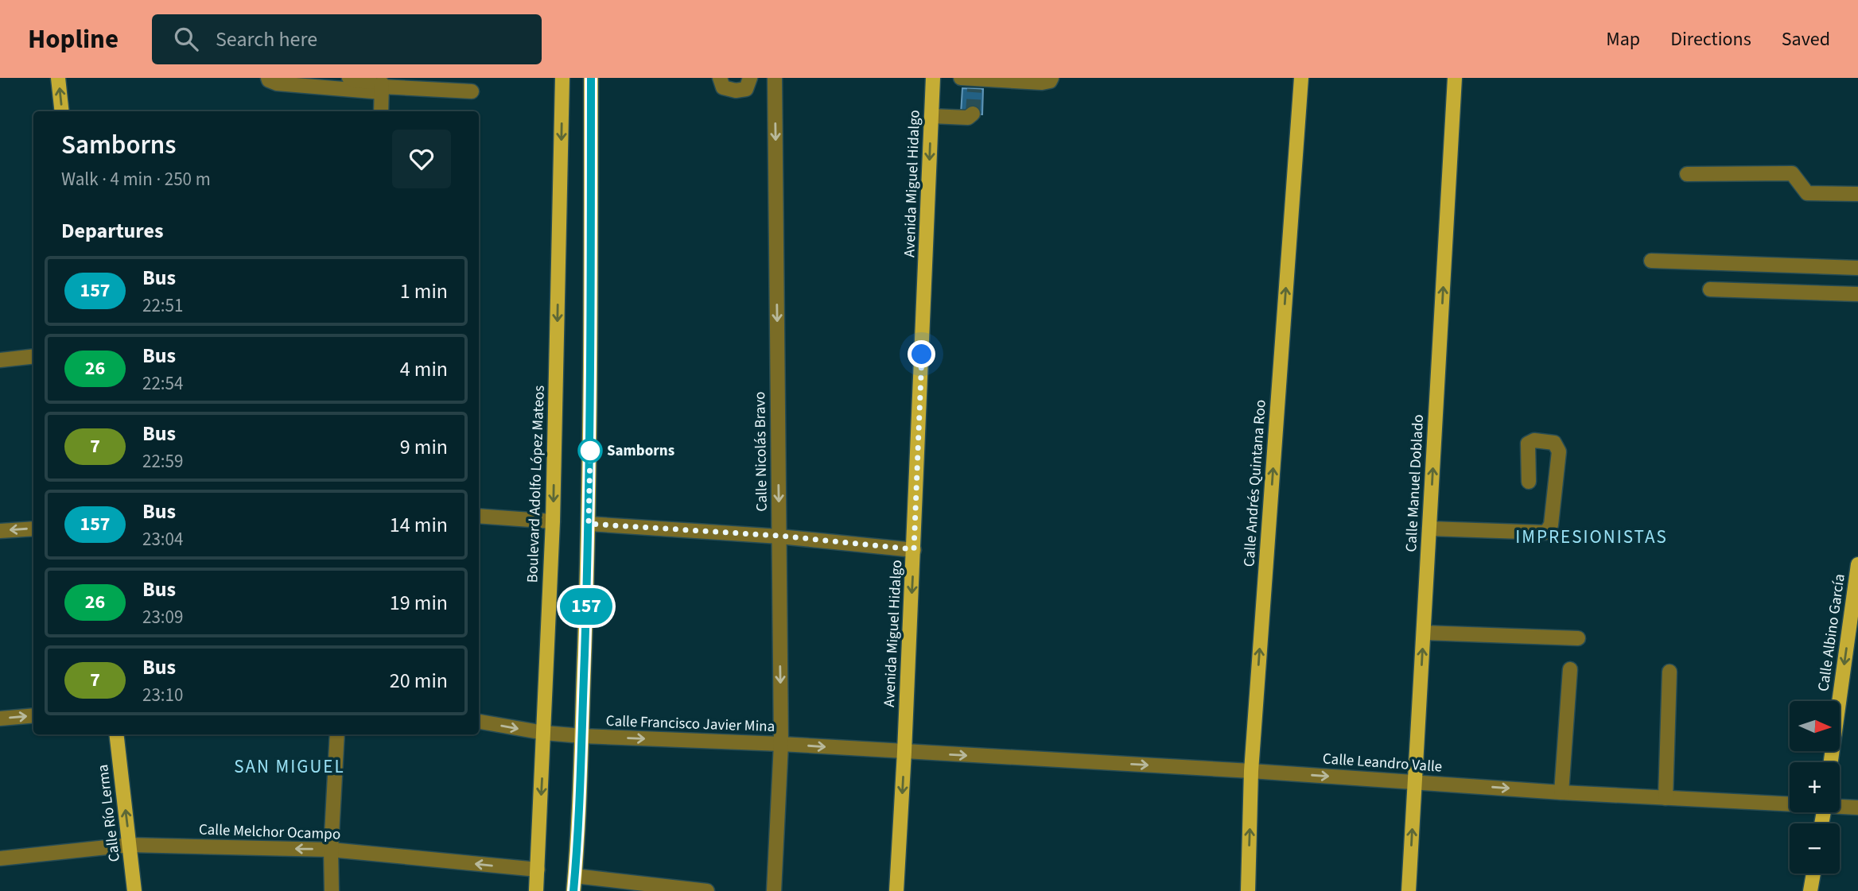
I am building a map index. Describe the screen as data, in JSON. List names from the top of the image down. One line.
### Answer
{"streets":{"main road":["Avenida Miguel Hidalgo","Calle Andrés Quintana Roo","Calle Manuel Doblado","Boulevard Adolfo López Mateos","Calle Albino García","Calle Río Lerma"],"street":["Calle Nicolás Bravo","Calle Francisco Javier Mina","Calle Leandro Valle","Calle Melchor Ocampo"]},"crossings":[["Avenida Miguel Hidalgo","Calle Francisco Javier Mina"],["Avenida Miguel Hidalgo","Calle Leandro Valle"],["Calle Nicolás Bravo","Calle Francisco Javier Mina"],["Calle Andrés Quintana Roo","Calle Leandro Valle"],["Calle Manuel Doblado","Calle Leandro Valle"],["Boulevard Adolfo López Mateos","Calle Francisco Javier Mina"],["Boulevard Adolfo López Mateos","Calle Melchor Ocampo"],["Calle Francisco Javier Mina","Calle Leandro Valle"],["Calle Río Lerma","Calle Melchor Ocampo"]],"one_way":["Avenida Miguel Hidalgo","Calle Nicolás Bravo","Calle Andrés Quintana Roo","Calle Manuel Doblado","Calle Albino García","Calle Francisco Javier Mina","Calle Leandro Valle","Calle Río Lerma","Calle Melchor Ocampo"],"districts":["IMPRESIONISTAS","SAN MIGUEL"],"places":["Samborns"],"lines":["bus line 157"],"north":"right","page":{"header":"Hopline","search":"Search here","nav":["Map","Directions","Saved"],"on_map":"157","heading":[["Samborns","Walk · 4 min · 250 m"],"Departures"],"list":[{"mark":"157","name":"Bus","note":"22:51","value":"1 min"},{"mark":"26","name":"Bus","note":"22:54","value":"4 min"},{"mark":"7","name":"Bus","note":"22:59","value":"9 min"},{"mark":"157","name":"Bus","note":"23:04","value":"14 min"},{"mark":"26","name":"Bus","note":"23:09","value":"19 min"},{"mark":"7","name":"Bus","note":"23:10","value":"20 min"}],"map_buttons":["+","−"]}}
